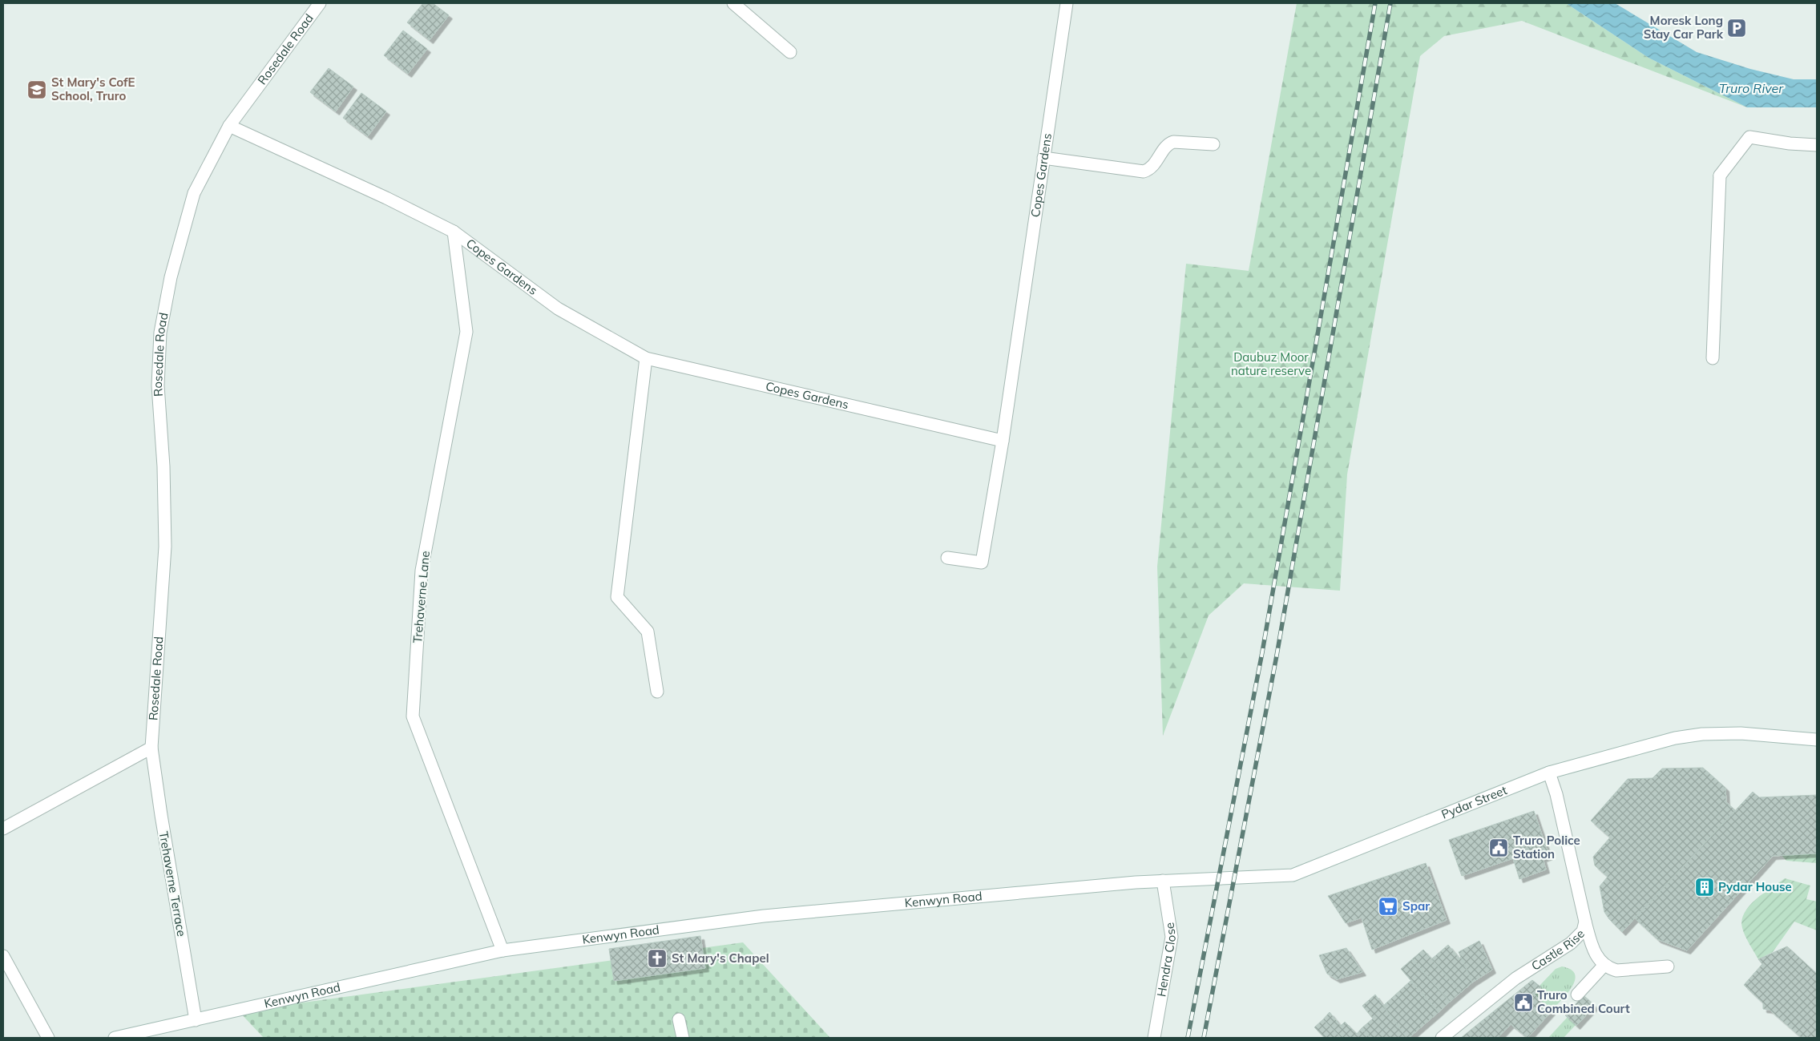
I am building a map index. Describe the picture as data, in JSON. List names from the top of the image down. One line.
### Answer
{"streets":{"street":["Rosedale Road","Copes Gardens","Trehaverne Lane","Pydar Street","Trehaverne Terrace","Kenwyn Road","Castle Rise","Hendra Close"]},"crossings":[["Rosedale Road","Copes Gardens"],["Rosedale Road","Trehaverne Terrace"],["Copes Gardens","Trehaverne Lane"],["Trehaverne Lane","Kenwyn Road"],["Pydar Street","Kenwyn Road"],["Pydar Street","Castle Rise"],["Pydar Street","Hendra Close"],["Trehaverne Terrace","Kenwyn Road"]],"water":["Truro River"],"parks":["Daubuz Moor nature reserve"],"places":{"parking":["Moresk Long Stay Car Park"],"school or university":["St Mary's CofE School, Truro"],"public building":["Truro Police Station","Truro Combined Court"],"building":["Pydar House"],"supermarket":["Spar"],"church":["St Mary's Chapel"]}}
